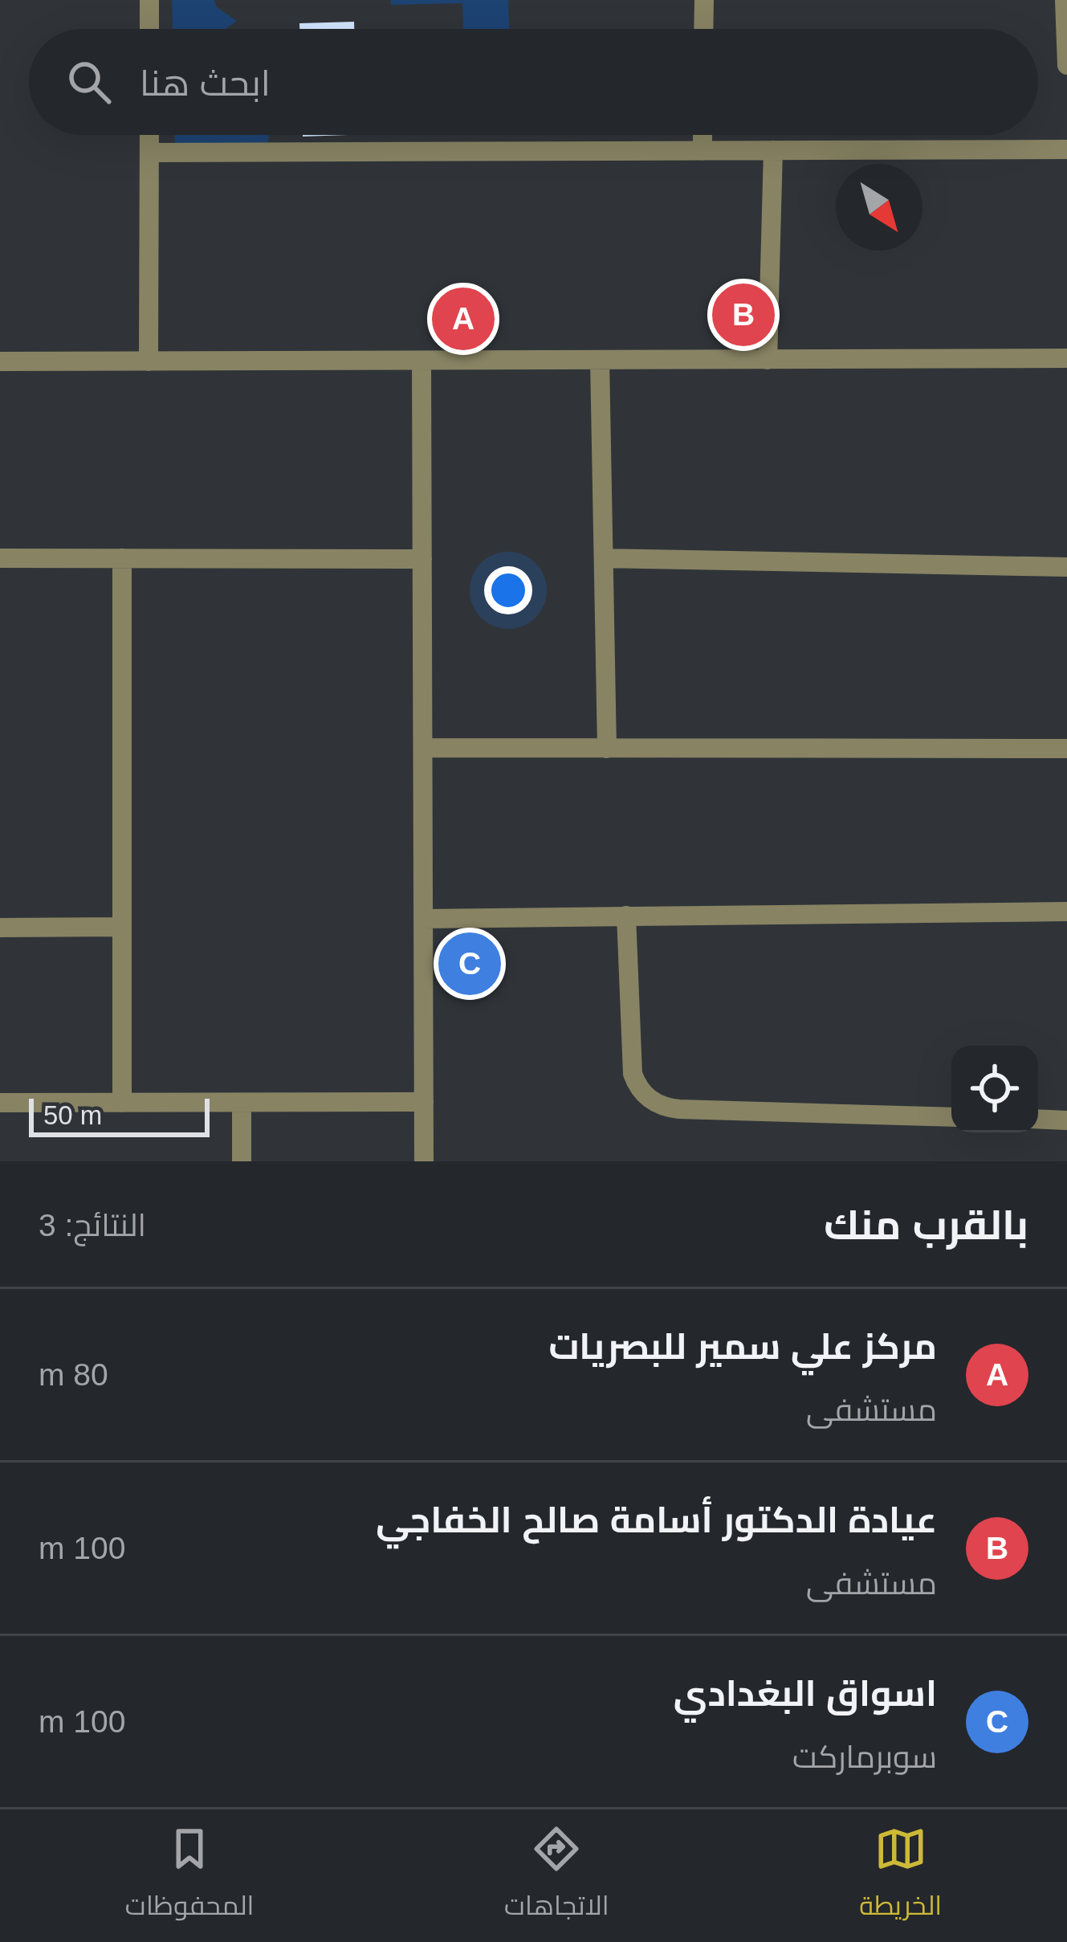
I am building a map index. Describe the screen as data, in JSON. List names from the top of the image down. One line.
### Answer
{"scale_bar":"50 m","north":"bottom right","page":{"search":"ابحث هنا","pins":["B","A","C"],"scale":"50 m","heading":["بالقرب منك","النتائج: 3"],"list":[{"mark":"A","name":"مركز علي سمير للبصريات","note":"مستشفى","value":"80 m"},{"mark":"B","name":"عيادة الدكتور أسامة صالح الخفاجي","note":"مستشفى","value":"100 m"},{"mark":"C","name":"اسواق البغدادي","note":"سوبرماركت","value":"100 m"}],"nav":["الخريطة","الاتجاهات","المحفوظات"]}}
